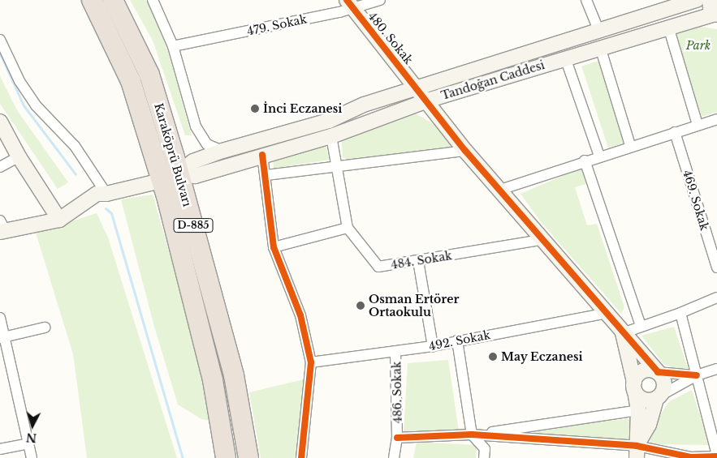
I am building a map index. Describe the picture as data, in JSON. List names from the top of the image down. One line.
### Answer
{"streets":{"highway":["Karaköprü Bulvarı","D-885"],"main road":["480. Sokak","Tandoğan Caddesi"],"street":["479. Sokak","469. Sokak","484. Sokak","492. Sokak","486. Sokak"]},"crossings":[["479. Sokak","480. Sokak"],["480. Sokak","Tandoğan Caddesi"],["480. Sokak","484. Sokak"],["480. Sokak","492. Sokak"],["Tandoğan Caddesi","Karaköprü Bulvarı"],["492. Sokak","486. Sokak"]],"parks":["Park"],"places":["İnci Eczanesi","Osman Ertörer Ortaokulu","May Eczanesi"],"north":"bottom"}
